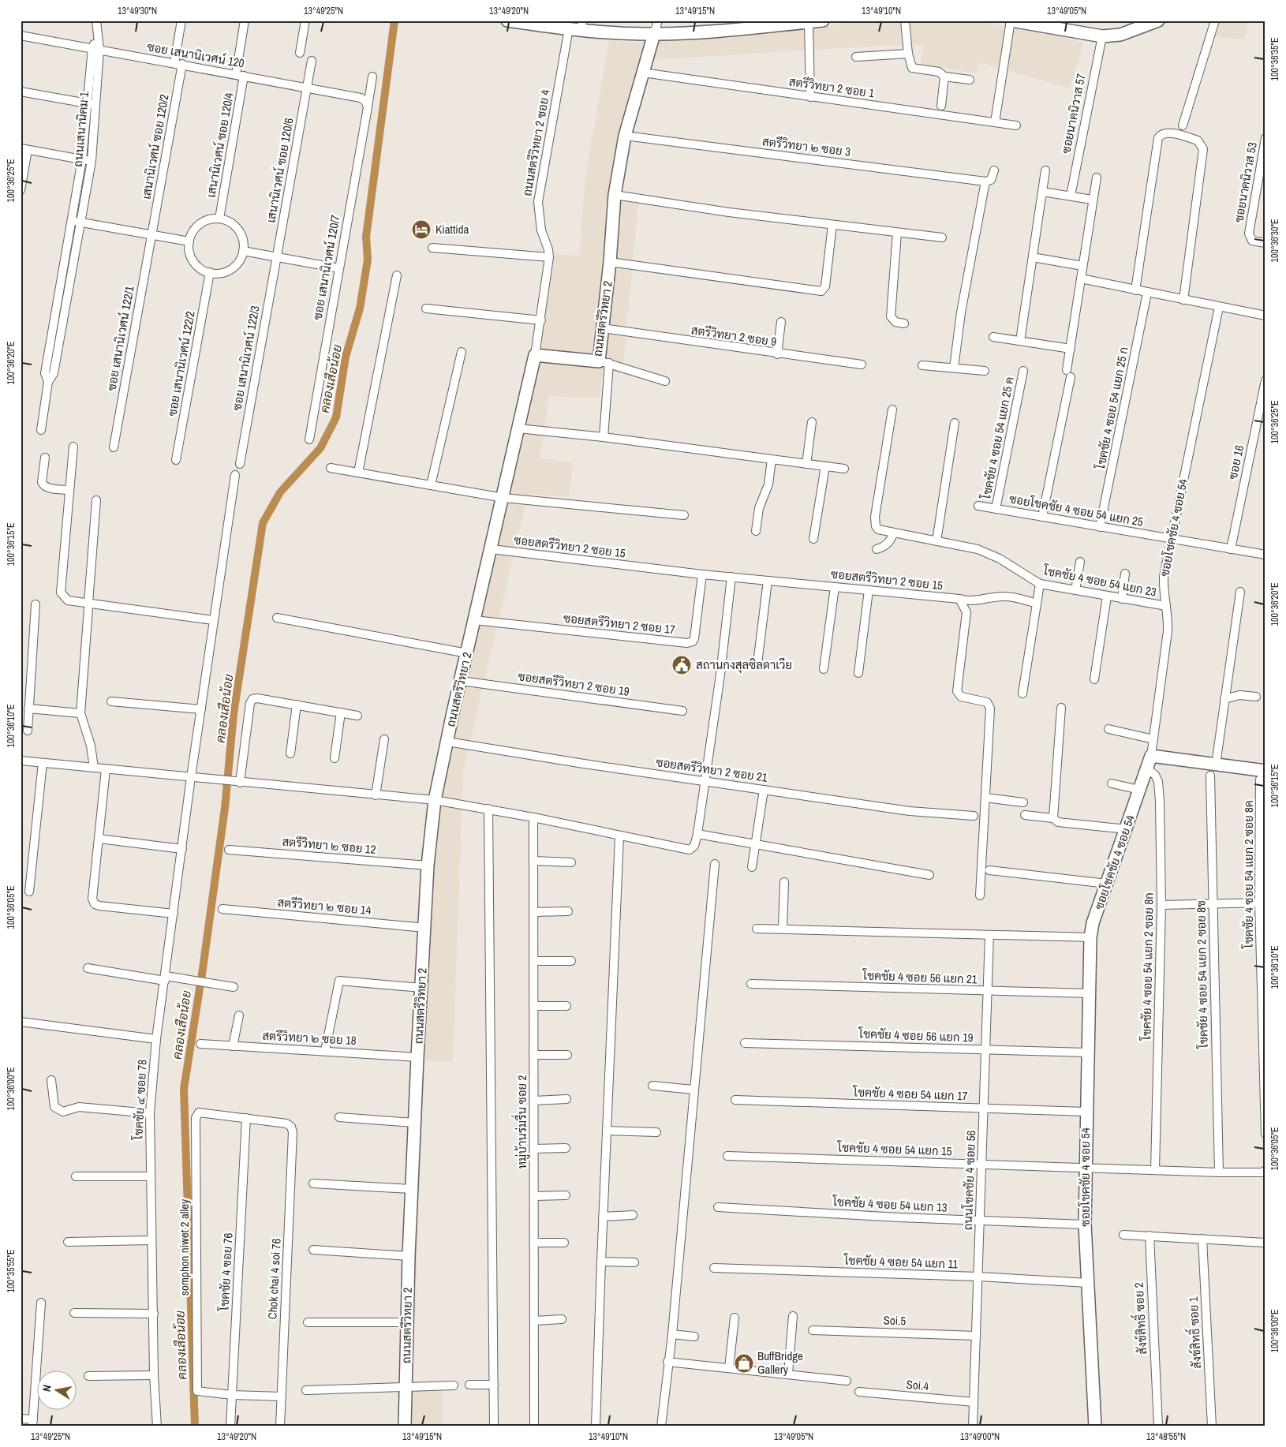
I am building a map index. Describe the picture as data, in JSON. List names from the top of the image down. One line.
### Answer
{"streets":{"street":["ซอย เสนานิเวศน์ 120","สตรีวิทยา 2 ซอย 1","ซอยนาคนิวาส 57","ถนนเสนานิคม 1","ถนนสตรีวิทยา 2 ซอย 4","เสนานิเวศน์ ซอย 120/4","เสนานิเวศน์ ซอย 120/2","สตรีวิทยา ๒ ซอย 3","เสนานิเวศน์ ซอย 120/6","ซอยนาคนิวาส 53","ซอย เสนานิเวศน์ 120/7","ถนนสตรีวิทยา 2","สตรีวิทยา 2 ซอย 9","ซอย เสนานิเวศน์ 122/1","ซอย เสนานิเวศน์ 122/3","ซอย เสนานิเวศน์ 122/2","โชคชัย 4 ซอย 54 แยก 25 ก","โชคชัย 4 ซอย 54 แยก 25 ค","ซอย 16","ซอยโชคชัย 4 ซอย 54 แยก 25","ซอยโชคชัย 4 ซอย 54","ซอยสตรีวิทยา 2 ซอย 15","โชคชัย 4 ซอย 54 แยก 23","ซอยสตรีวิทยา 2 ซอย 17","ซอยสตรีวิทยา 2 ซอย 19","ซอยสตรีวิทยา 2 ซอย 21","สตรีวิทยา ๒ ซอย 12","โชคชัย 4 ซอย 54 แยก 2 ซอย 8ค","สตรีวิทยา ๒ ซอย 14","โชคชัย 4 ซอย 54 แยก 2 ซอย 8ก","โชคชัย 4 ซอย 54 แยก 2 ซอย 8ข","โชคชัย 4 ซอย 56 แยก 21","โชคชัย 4 ซอย 56 แยก 19","สตรีวิทยา ๒ ซอย 18","โชคชัย 4 ซอย 54 แยก 17","โชคชัย ๔ ซอย 78","หมู่บ้านร่มรื่น ซอย 2","โชคชัย 4 ซอย 54 แยก 15","ถนนโชคชัย 4 ซอย 56","โชคชัย 4 ซอย 54 แยก 13","somphon niwet 2 alley","โชคชัย 4 ซอย 54 แยก 11","โชคชัย 4 ซอย 76","Chok chai 4 soi 76","สังข์สิทธิ์ ซอย 2","Soi.5","สังข์สิทธิ์ ซอย 1","Soi.4"]},"crossings":[["ซอย เสนานิเวศน์ 120","ถนนเสนานิคม 1"],["ซอย เสนานิเวศน์ 120","เสนานิเวศน์ ซอย 120/4"],["ซอย เสนานิเวศน์ 120","เสนานิเวศน์ ซอย 120/2"],["ซอย เสนานิเวศน์ 120","เสนานิเวศน์ ซอย 120/6"],["ซอย เสนานิเวศน์ 120","ซอย เสนานิเวศน์ 120/7"],["สตรีวิทยา 2 ซอย 1","ถนนสตรีวิทยา 2"],["ถนนสตรีวิทยา 2 ซอย 4","ถนนสตรีวิทยา 2"],["เสนานิเวศน์ ซอย 120/4","ซอย เสนานิเวศน์ 122/2"],["เสนานิเวศน์ ซอย 120/2","ซอย เสนานิเวศน์ 122/1"],["สตรีวิทยา ๒ ซอย 3","ถนนสตรีวิทยา 2"],["เสนานิเวศน์ ซอย 120/6","ซอย เสนานิเวศน์ 122/3"],["ถนนสตรีวิทยา 2","สตรีวิทยา 2 ซอย 9"],["ถนนสตรีวิทยา 2","ซอยสตรีวิทยา 2 ซอย 15"],["ถนนสตรีวิทยา 2","ซอยสตรีวิทยา 2 ซอย 17"],["ถนนสตรีวิทยา 2","ซอยสตรีวิทยา 2 ซอย 19"],["ถนนสตรีวิทยา 2","ซอยสตรีวิทยา 2 ซอย 21"],["ถนนสตรีวิทยา 2","สตรีวิทยา ๒ ซอย 12"],["ถนนสตรีวิทยา 2","สตรีวิทยา ๒ ซอย 14"],["ถนนสตรีวิทยา 2","สตรีวิทยา ๒ ซอย 18"],["โชคชัย 4 ซอย 54 แยก 25 ก","ซอยโชคชัย 4 ซอย 54 แยก 25"],["โชคชัย 4 ซอย 54 แยก 25 ค","ซอยโชคชัย 4 ซอย 54 แยก 25"],["ซอย 16","ซอยโชคชัย 4 ซอย 54 แยก 25"],["ซอยโชคชัย 4 ซอย 54 แยก 25","ซอยโชคชัย 4 ซอย 54"],["ซอยโชคชัย 4 ซอย 54","โชคชัย 4 ซอย 54 แยก 23"],["ซอยโชคชัย 4 ซอย 54","โชคชัย 4 ซอย 54 แยก 2 ซอย 8ก"],["ซอยโชคชัย 4 ซอย 54","โชคชัย 4 ซอย 56 แยก 21"],["ซอยโชคชัย 4 ซอย 54","โชคชัย 4 ซอย 56 แยก 19"],["ซอยโชคชัย 4 ซอย 54","โชคชัย 4 ซอย 54 แยก 17"],["ซอยโชคชัย 4 ซอย 54","โชคชัย 4 ซอย 54 แยก 15"],["ซอยโชคชัย 4 ซอย 54","โชคชัย 4 ซอย 54 แยก 13"],["ซอยโชคชัย 4 ซอย 54","โชคชัย 4 ซอย 54 แยก 11"],["ซอยสตรีวิทยา 2 ซอย 15","ซอยสตรีวิทยา 2 ซอย 17"],["โชคชัย 4 ซอย 54 แยก 2 ซอย 8ก","โชคชัย 4 ซอย 54 แยก 15"],["โชคชัย 4 ซอย 54 แยก 2 ซอย 8ข","โชคชัย 4 ซอย 54 แยก 15"],["โชคชัย 4 ซอย 56 แยก 21","ถนนโชคชัย 4 ซอย 56"],["โชคชัย 4 ซอย 56 แยก 19","ถนนโชคชัย 4 ซอย 56"],["โชคชัย 4 ซอย 54 แยก 17","ถนนโชคชัย 4 ซอย 56"],["โชคชัย 4 ซอย 54 แยก 15","ถนนโชคชัย 4 ซอย 56"],["ถนนโชคชัย 4 ซอย 56","โชคชัย 4 ซอย 54 แยก 13"],["ถนนโชคชัย 4 ซอย 56","โชคชัย 4 ซอย 54 แยก 11"],["ถนนโชคชัย 4 ซอย 56","Soi.5"],["ถนนโชคชัย 4 ซอย 56","Soi.4"],["somphon niwet 2 alley","โชคชัย 4 ซอย 76"],["somphon niwet 2 alley","Chok chai 4 soi 76"],["โชคชัย 4 ซอย 76","Chok chai 4 soi 76"]],"water":["คลองเสือน้อย"],"places":{"hotel":["Kiattida"],"public building":["สถานกงสุลซิลดาเวีย"],"shop":["BuffBridge Gallery"]},"north":"left","coordinates":["13°49'30\"N","13°49'25\"N","13°49'20\"N","13°49'15\"N","13°49'10\"N","13°49'05\"N","100°36'35\"E","100°36'25\"E","100°36'30\"E","100°36'20\"E","100°36'15\"E","100°36'10\"E","100°36'05\"E","100°36'00\"E","100°35'55\"E","13°49'00\"N","13°48'55\"N"]}
